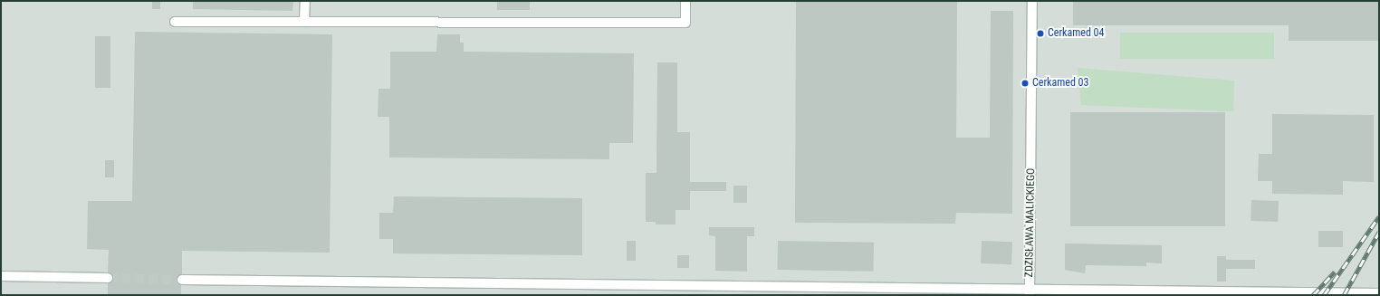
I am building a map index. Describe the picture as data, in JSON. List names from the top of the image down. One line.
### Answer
{"streets":{"street":["ZDZISŁAWA MALICKIEGO"]},"places":["Cerkamed 04","Cerkamed 03"]}
